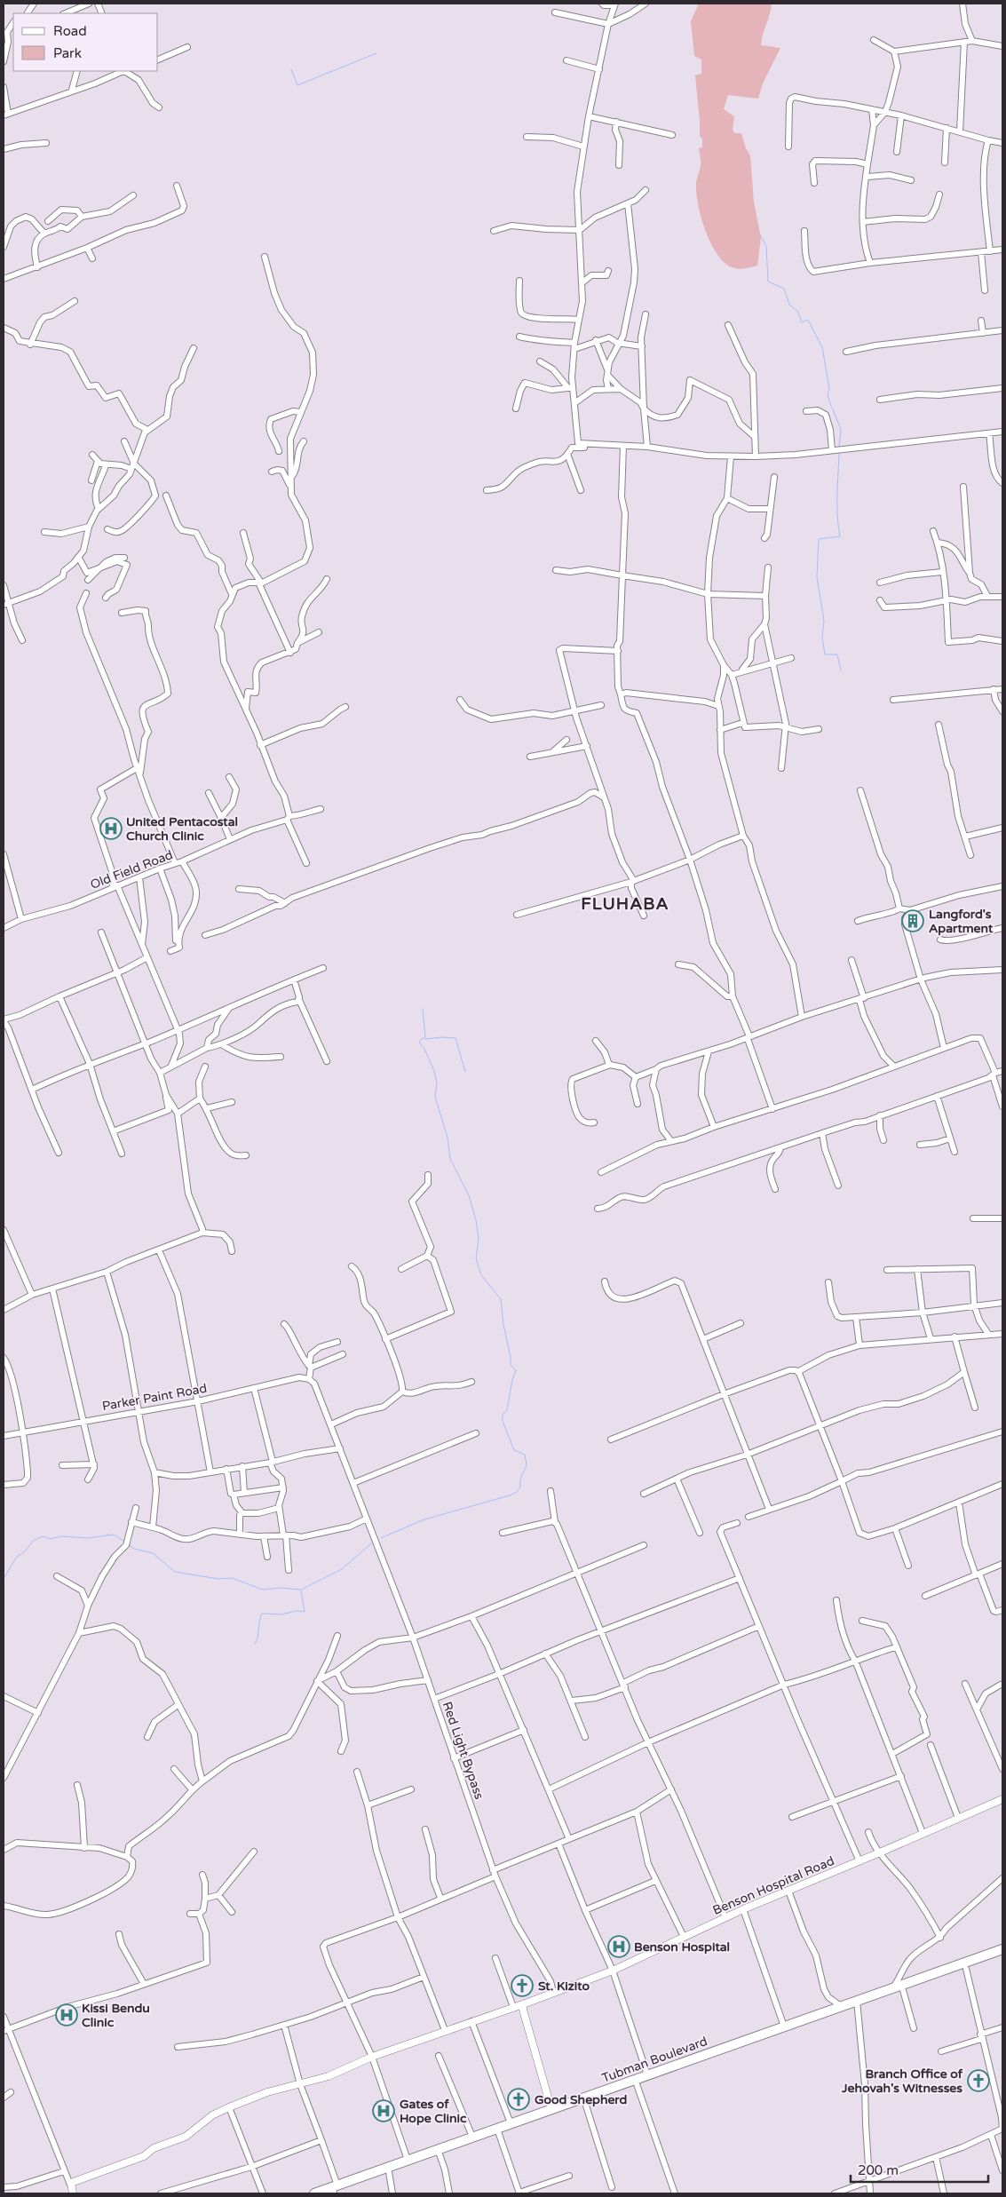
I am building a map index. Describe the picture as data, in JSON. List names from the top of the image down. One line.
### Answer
{"streets":{"highway":["Tubman Boulevard"],"street":["Old Field Road","Parker Paint Road","Red Light Bypass","Benson Hospital Road"]},"crossings":[["Parker Paint Road","Red Light Bypass"],["Red Light Bypass","Benson Hospital Road"]],"districts":["FLUHABA"],"places":{"hospital":["United Pentacostal Church Clinic","Benson Hospital","Kissi Bendu Clinic","Gates of Hope Clinic"],"building":["Langford's Apartment"],"church":["St. Kizito","Branch Office of Jehovah's Witnesses","Good Shepherd"]},"legend":["Road","Park"],"scale_bar":"200 m"}
